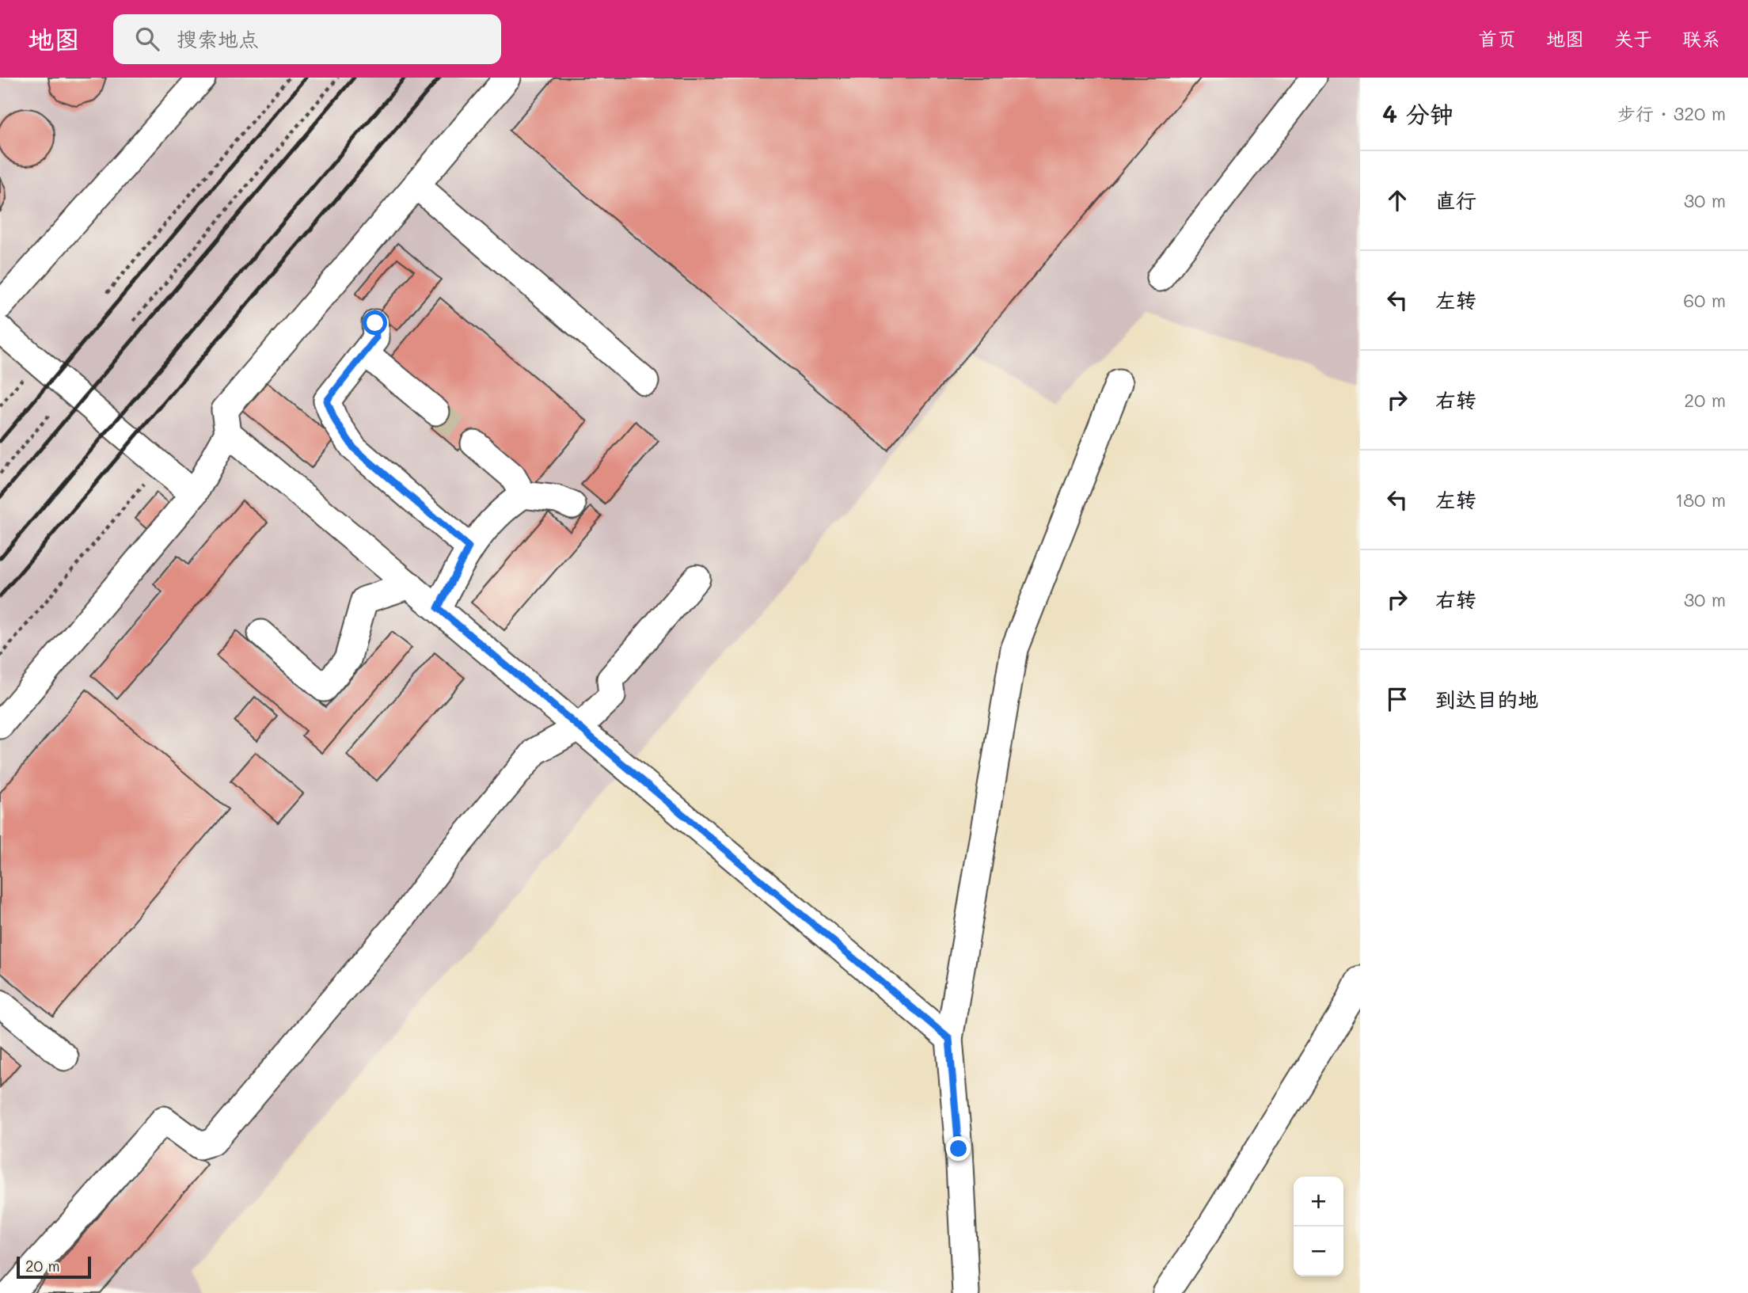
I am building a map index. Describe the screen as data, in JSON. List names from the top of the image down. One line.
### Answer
{"scale_bar":"20 m","page":{"header":"地图","search":"搜索地点","nav":["首页","地图","关于","联系"],"heading":["4 分钟","步行 · 320 m"],"list":[["直行","30 m"],["左转","60 m"],["右转","20 m"],["左转","180 m"],["右转","30 m"],"到达目的地"],"map_buttons":["+","−"],"scale":"20 m"}}
